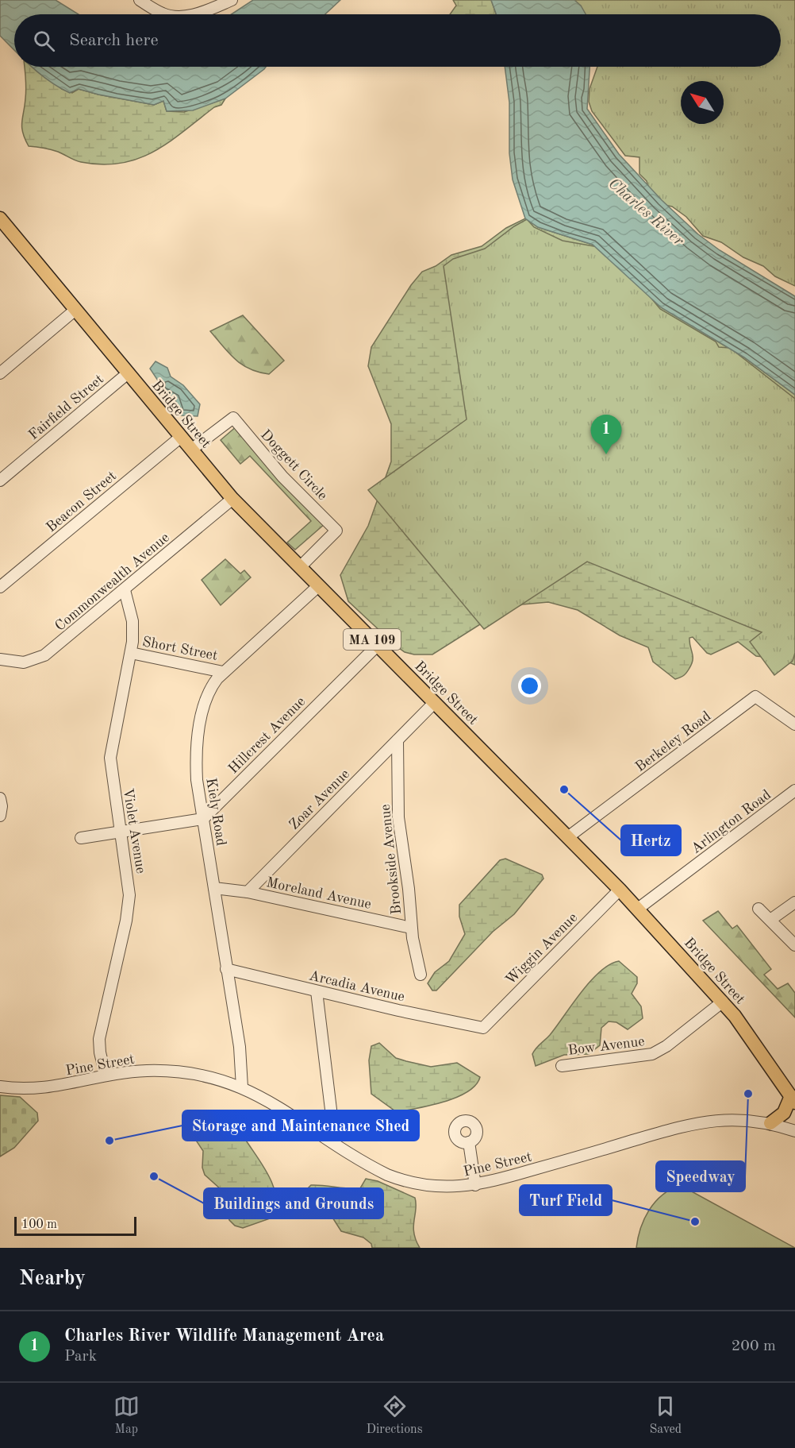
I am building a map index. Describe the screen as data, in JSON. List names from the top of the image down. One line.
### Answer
{"streets":{"main road":["Bridge Street","MA 109"],"street":["Fairfield Street","Doggett Circle","Beacon Street","Commonwealth Avenue","Short Street","Hillcrest Avenue","Berkeley Road","Zoar Avenue","Kiely Road","Arlington Road","Violet Avenue","Brookside Avenue","Moreland Avenue","Wiggin Avenue","Arcadia Avenue","Bow Avenue","Pine Street"]},"crossings":[["Fairfield Street","Bridge Street"],["Bridge Street","Doggett Circle"],["Bridge Street","Beacon Street"],["Bridge Street","Commonwealth Avenue"],["Bridge Street","Hillcrest Avenue"],["Bridge Street","Berkeley Road"],["Bridge Street","Zoar Avenue"],["Bridge Street","Kiely Road"],["Bridge Street","Arlington Road"],["Bridge Street","Wiggin Avenue"],["Bridge Street","Bow Avenue"],["Commonwealth Avenue","Violet Avenue"],["Short Street","Kiely Road"],["Short Street","Violet Avenue"],["Hillcrest Avenue","Kiely Road"],["Zoar Avenue","Brookside Avenue"],["Zoar Avenue","Moreland Avenue"],["Kiely Road","Arcadia Avenue"],["Kiely Road","Pine Street"],["Violet Avenue","Pine Street"],["Brookside Avenue","Moreland Avenue"],["Wiggin Avenue","Arcadia Avenue"]],"water":["Charles River"],"places":["Hertz","Speedway","Storage and Maintenance Shed","Buildings and Grounds","Turf Field"],"scale_bar":"100 m","north":"top left","page":{"search":"Search here","pins":"1","scale":"100 m","heading":"Nearby","list":[{"mark":"1","name":"Charles River Wildlife Management Area","note":"Park","value":"200 m"}],"nav":["Map","Directions","Saved"]}}
